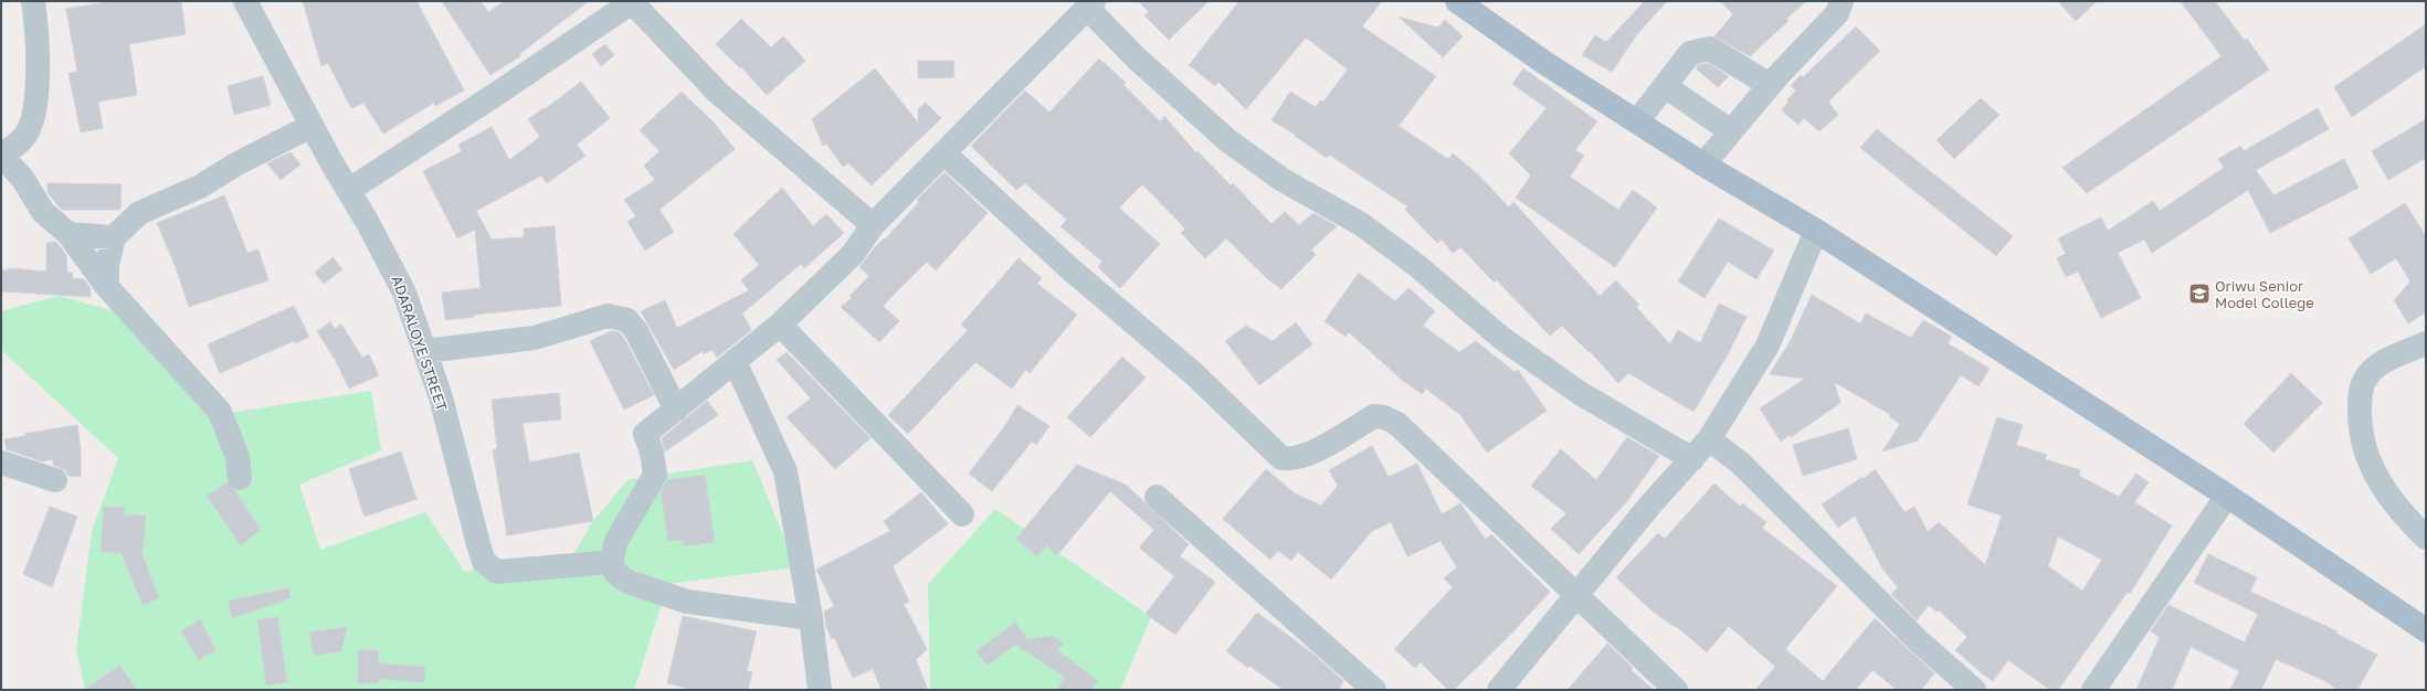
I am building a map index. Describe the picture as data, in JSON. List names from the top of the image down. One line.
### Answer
{"streets":{"street":["ADARALOYE STREET"]},"places":{"school or university":["Oriwu Senior Model College"]}}
